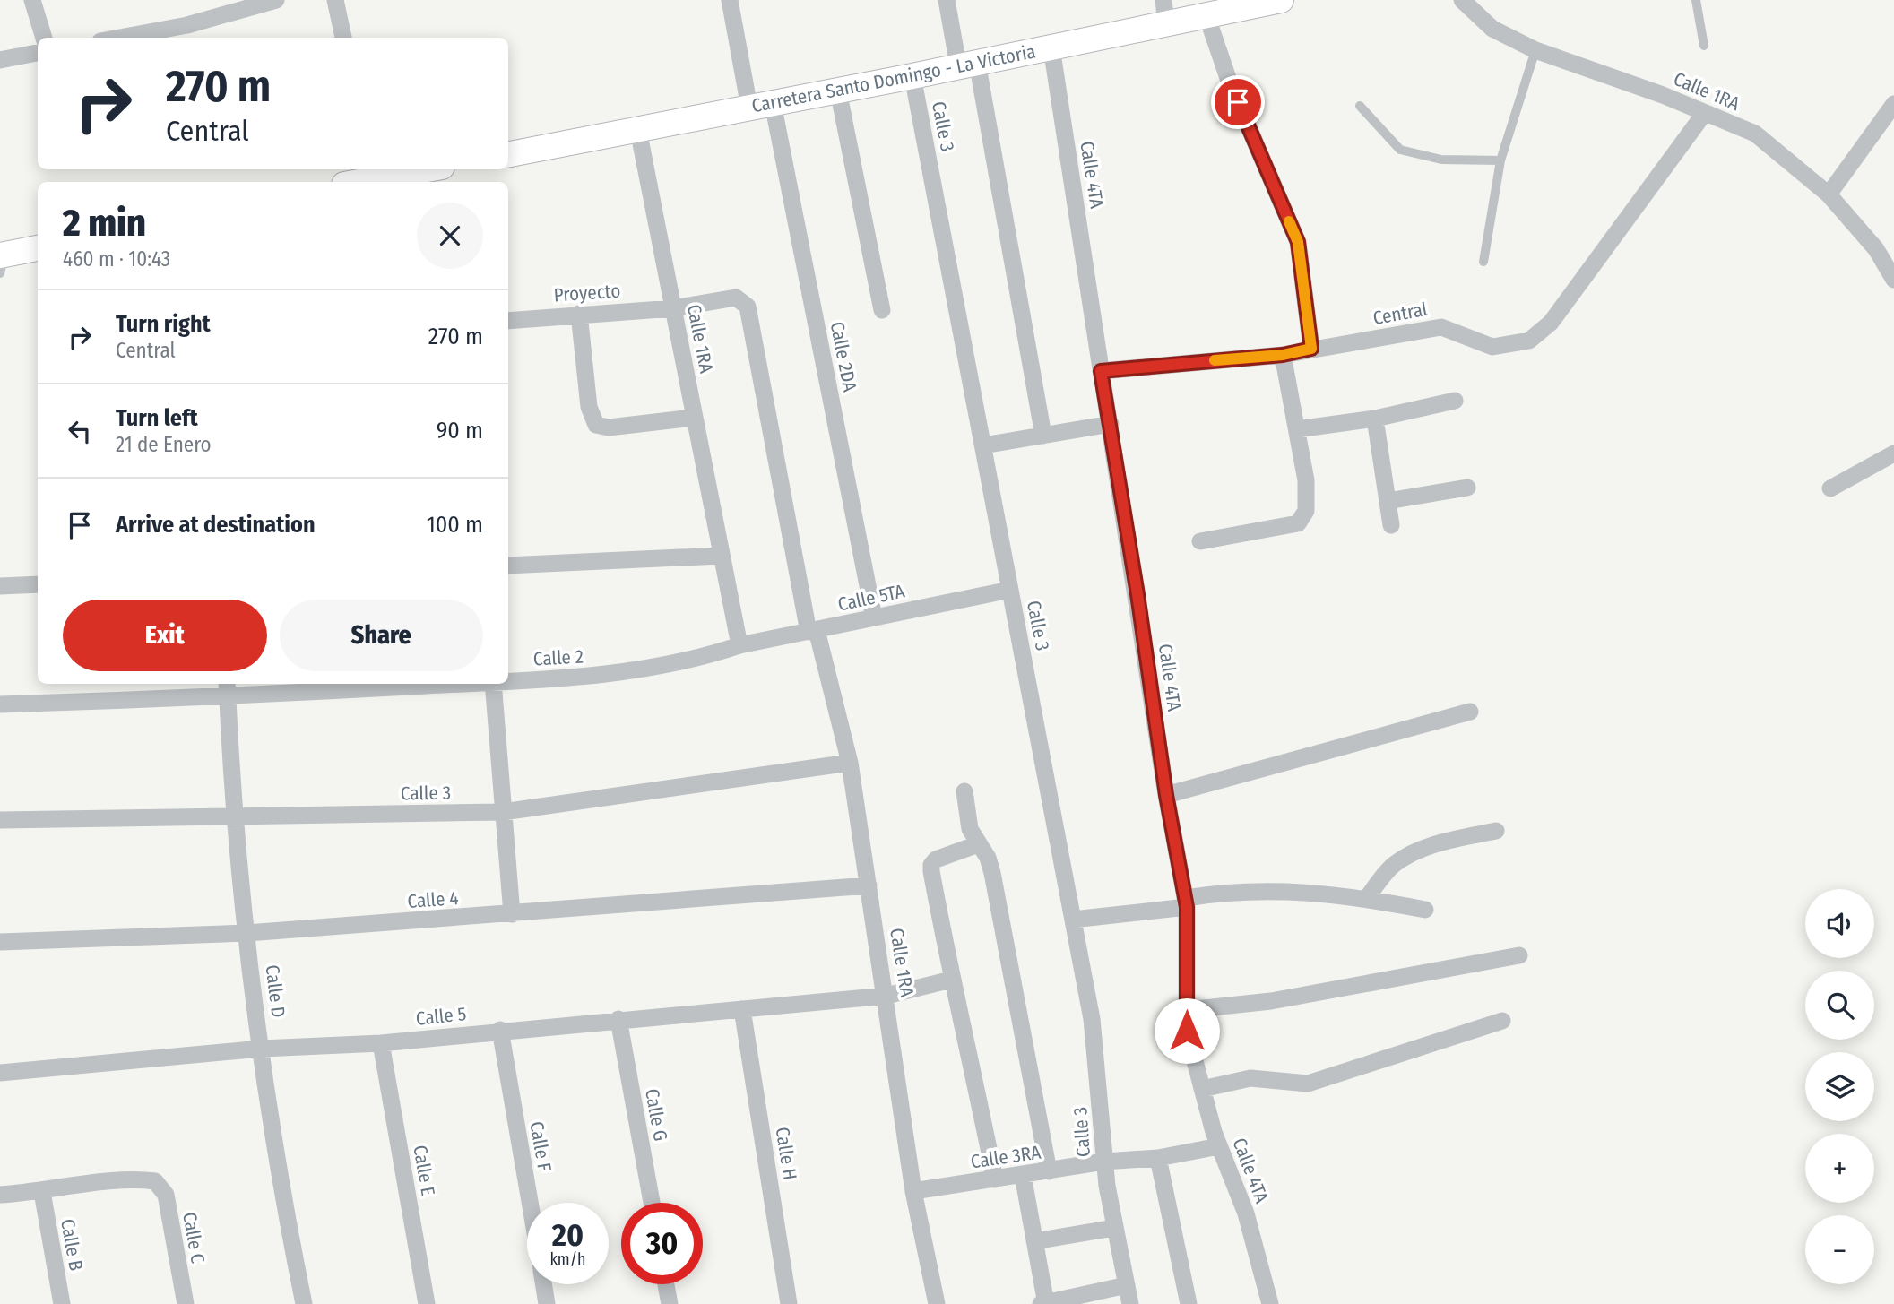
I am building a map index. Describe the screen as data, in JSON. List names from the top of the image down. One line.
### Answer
{"streets":{"main road":["Carretera Santo Domingo - La Victoria"],"street":["Calle 1RA","Calle 3","Calle 4TA","Proyecto","Central","Calle 2DA","Calle 5TA","Calle 2","Calle 4","Calle D","Calle 5","Calle G","Calle F","Calle H","Calle 3RA","Calle E","Calle C","Calle B"]},"crossings":[["Carretera Santo Domingo - La Victoria","Calle 1RA"],["Carretera Santo Domingo - La Victoria","Calle 3"],["Carretera Santo Domingo - La Victoria","Calle 4TA"],["Carretera Santo Domingo - La Victoria","Calle 2DA"],["Calle 1RA","Calle 3"],["Calle 1RA","Proyecto"],["Calle 1RA","Central"],["Calle 1RA","Calle 5TA"],["Calle 1RA","Calle 2"],["Calle 1RA","Calle 4"],["Calle 1RA","Calle 5"],["Calle 1RA","Calle 3RA"],["Calle 3","Calle 5TA"],["Calle 3","Calle D"],["Calle 3","Calle 3RA"],["Calle 4TA","Central"],["Calle 4TA","Calle 3RA"],["Proyecto","Calle 5TA"],["Calle 2DA","Calle 5TA"],["Calle 5TA","Calle 2"],["Calle 2","Calle D"],["Calle 4","Calle D"],["Calle D","Calle 5"],["Calle 5","Calle G"],["Calle 5","Calle F"],["Calle 5","Calle H"],["Calle 5","Calle E"],["Calle C","Calle B"]],"page":{"turn":["270 m","Central"],"heading":["2 min","460 m · 10:43"],"list":[{"name":"Turn right","note":"Central","value":"270 m"},{"name":"Turn left","note":"21 de Enero","value":"90 m"},{"name":"Arrive at destination","value":"100 m"}],"buttons":["Exit","Share"],"map_buttons":["+","−"],"speed":"20 km/h","limit":"30"}}
